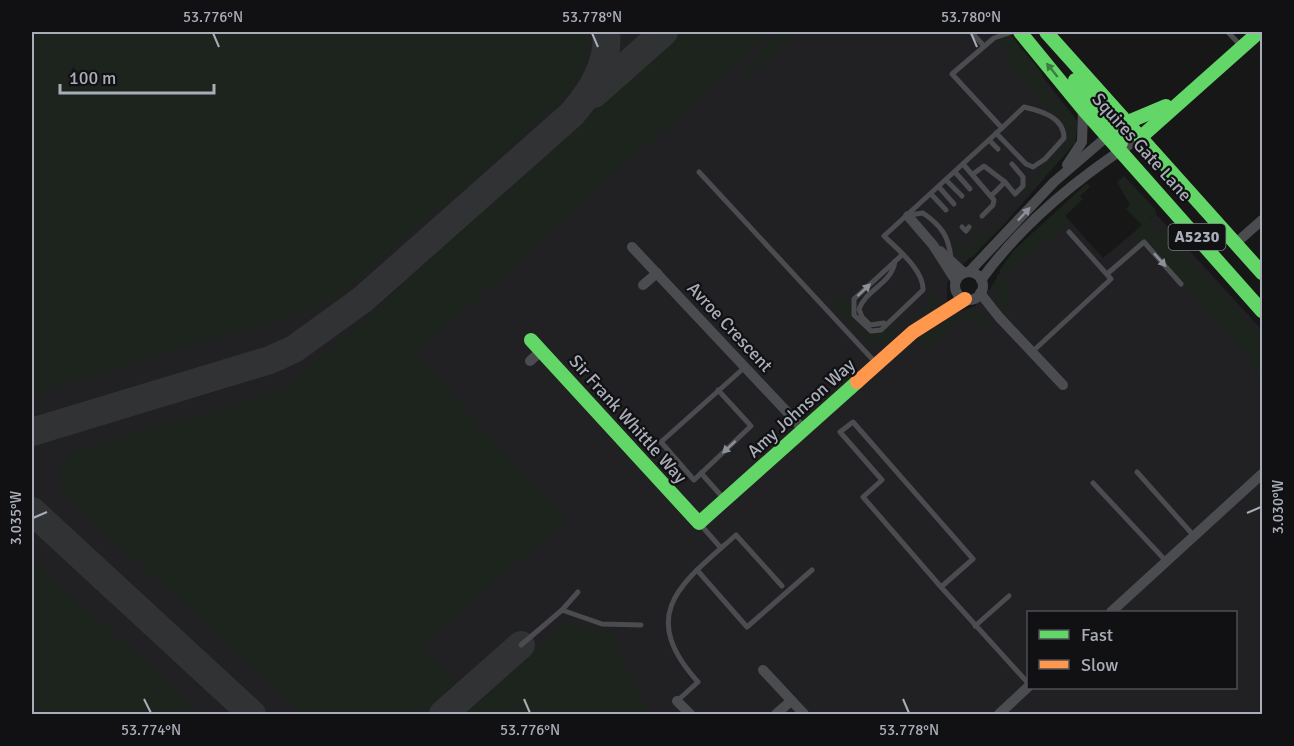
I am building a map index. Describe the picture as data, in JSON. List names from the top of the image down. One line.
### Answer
{"streets":{"street":["Squires Gate Lane","A5230","Avroe Crescent","Amy Johnson Way","Sir Frank Whittle Way"]},"crossings":[["Squires Gate Lane","Amy Johnson Way"],["Avroe Crescent","Amy Johnson Way"],["Amy Johnson Way","Sir Frank Whittle Way"]],"legend":["Fast","Slow"],"scale_bar":"100 m","coordinates":["53.776°N","53.778°N","53.780°N","3.030°W","3.035°W","53.774°N"]}
